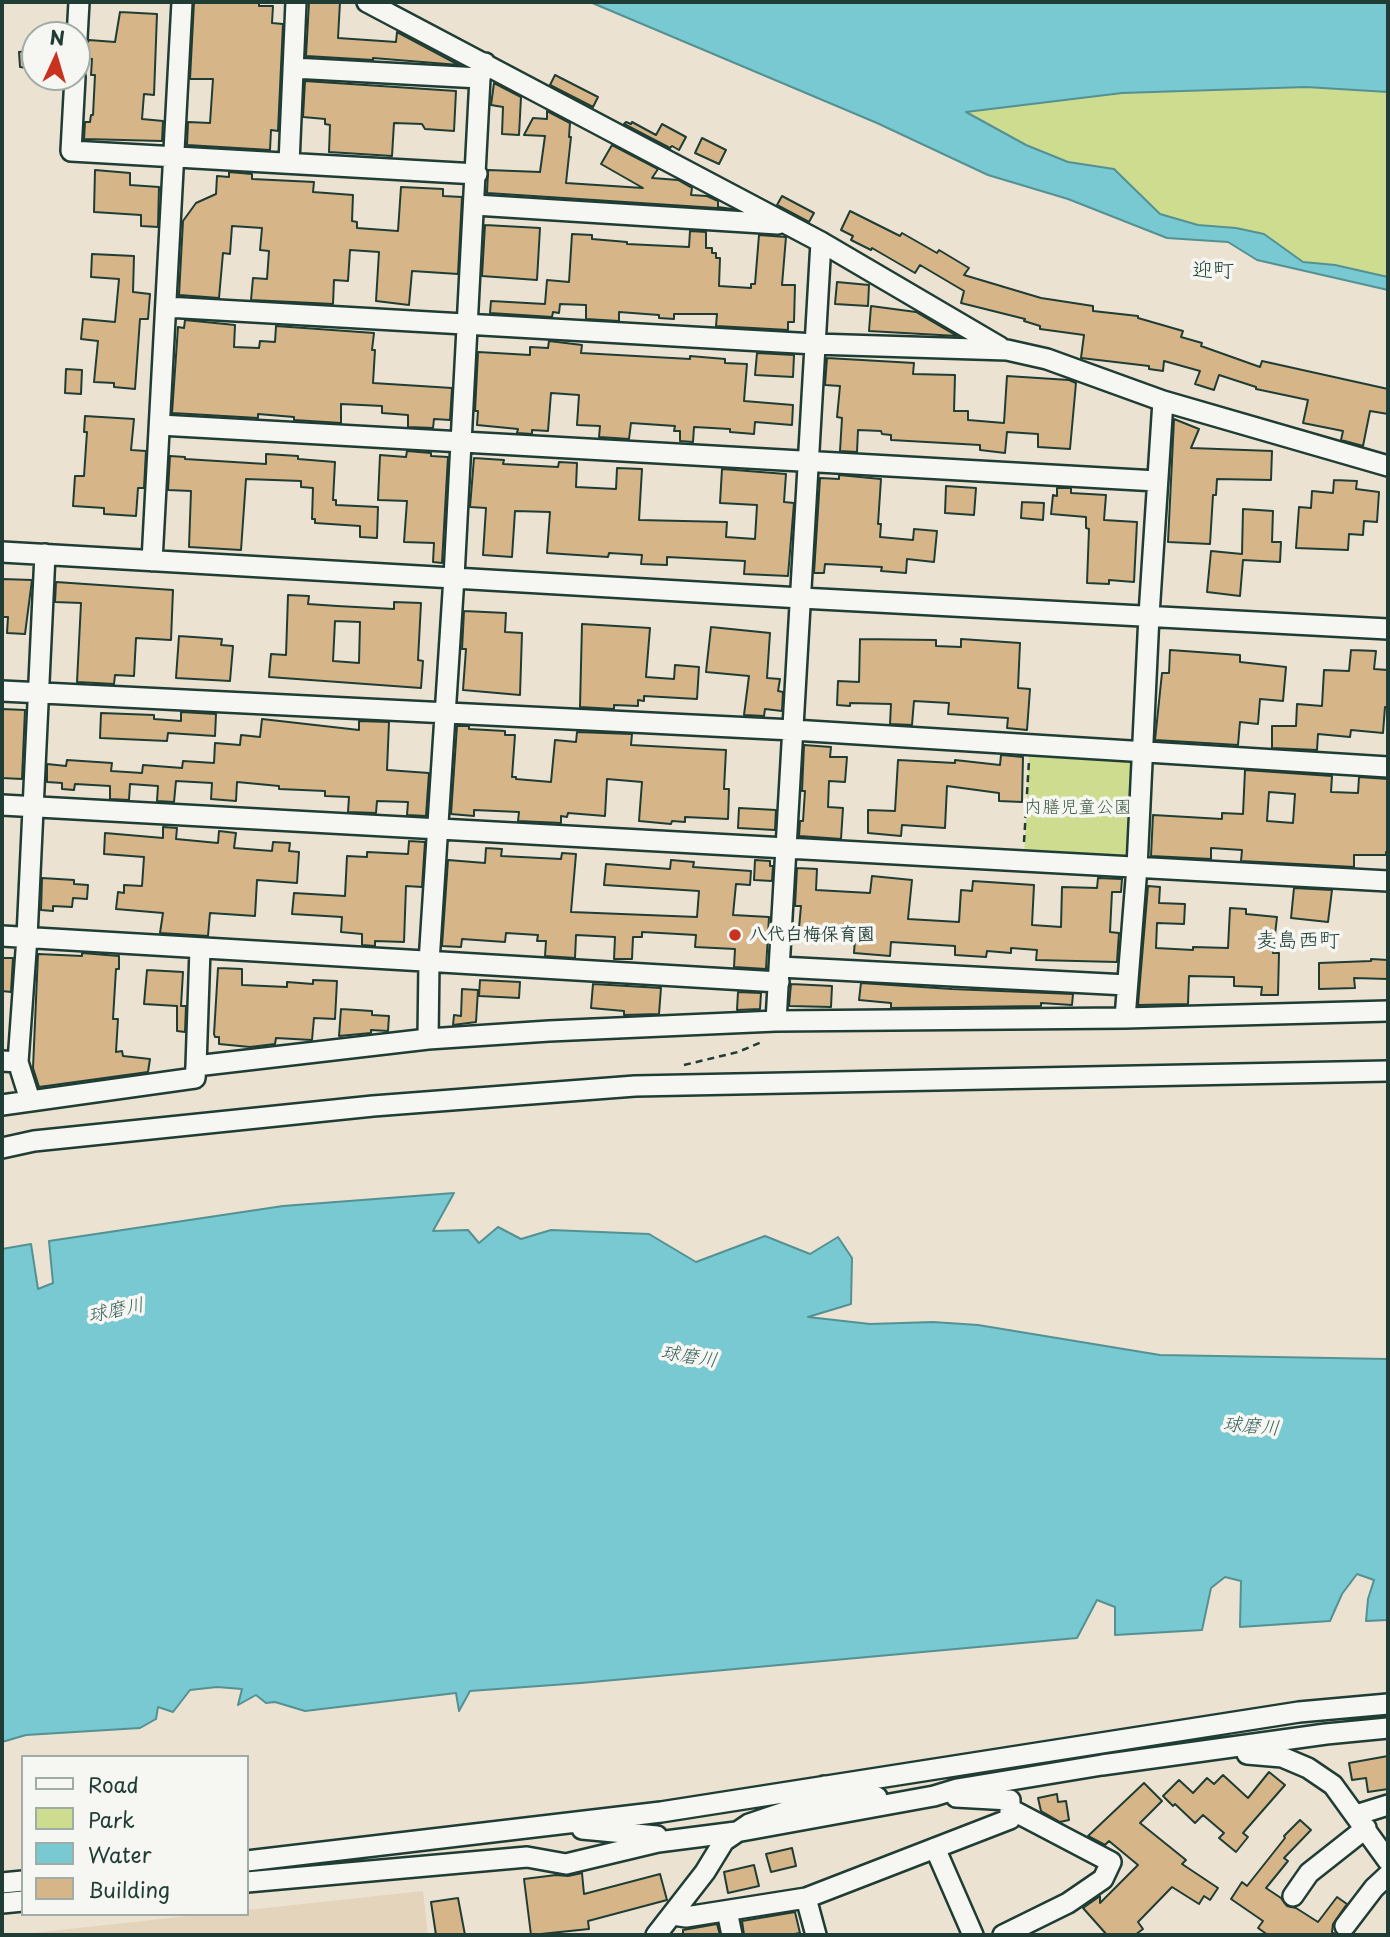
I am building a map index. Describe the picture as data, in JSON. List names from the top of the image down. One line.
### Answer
{"districts":["迎町","麦島西町"],"water":["球磨川"],"parks":["内膳児童公園"],"places":["八代白梅保育園"],"legend":["Road","Park","Water","Building"],"north":"top"}
